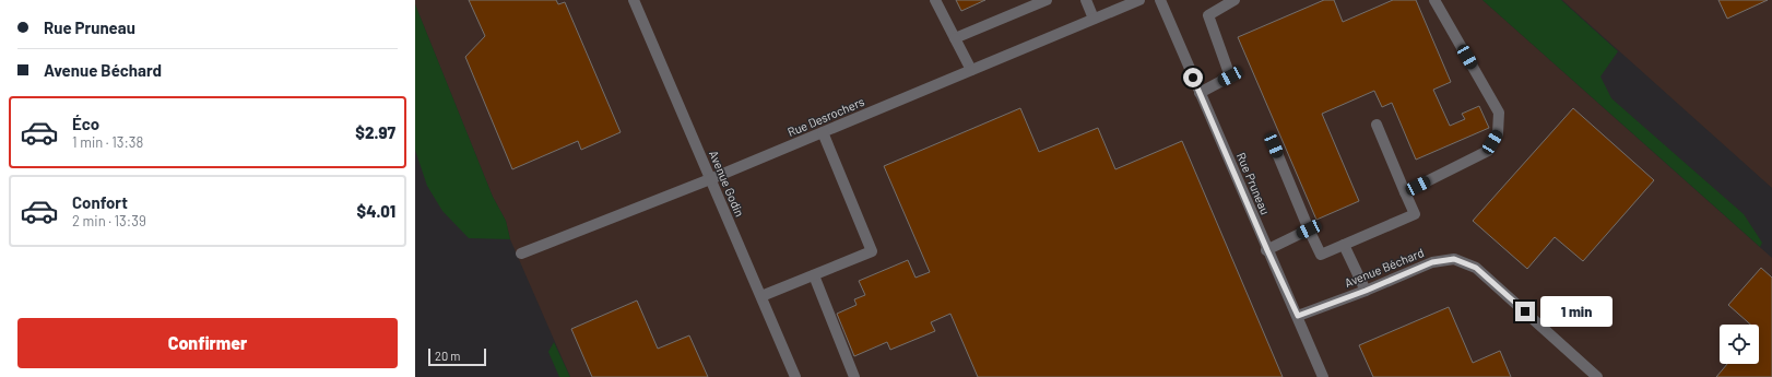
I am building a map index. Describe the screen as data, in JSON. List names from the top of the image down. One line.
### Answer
{"streets":{"street":["Rue Desrochers","Avenue Godin","Rue Pruneau","Avenue Béchard"]},"crossings":[["Rue Desrochers","Avenue Godin"],["Rue Pruneau","Avenue Béchard"]],"scale_bar":"20 m","page":{"banner":["Rue Pruneau","Avenue Béchard"],"list":[{"name":"Éco","note":"1 min · 13:38","value":"$2.97"},{"name":"Confort","note":"2 min · 13:39","value":"$4.01"}],"bubble":"1 min","buttons":"Confirmer","scale":"20 m"}}
